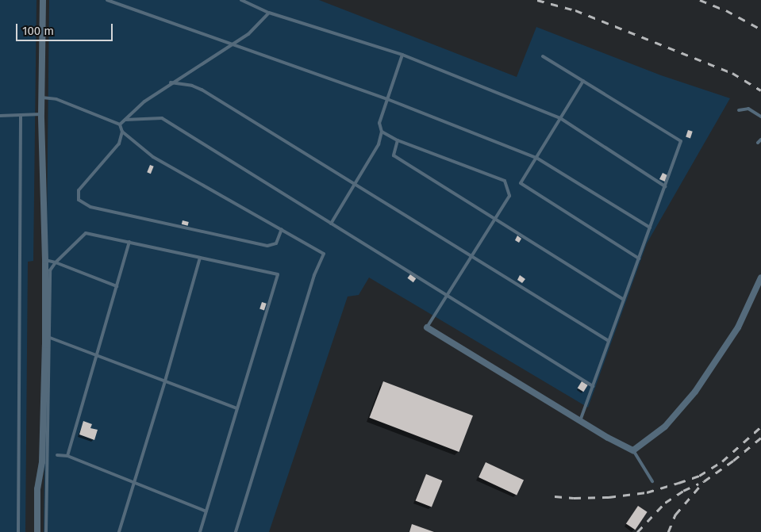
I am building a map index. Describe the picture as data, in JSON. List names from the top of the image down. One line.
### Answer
{"scale_bar":"100 m"}
